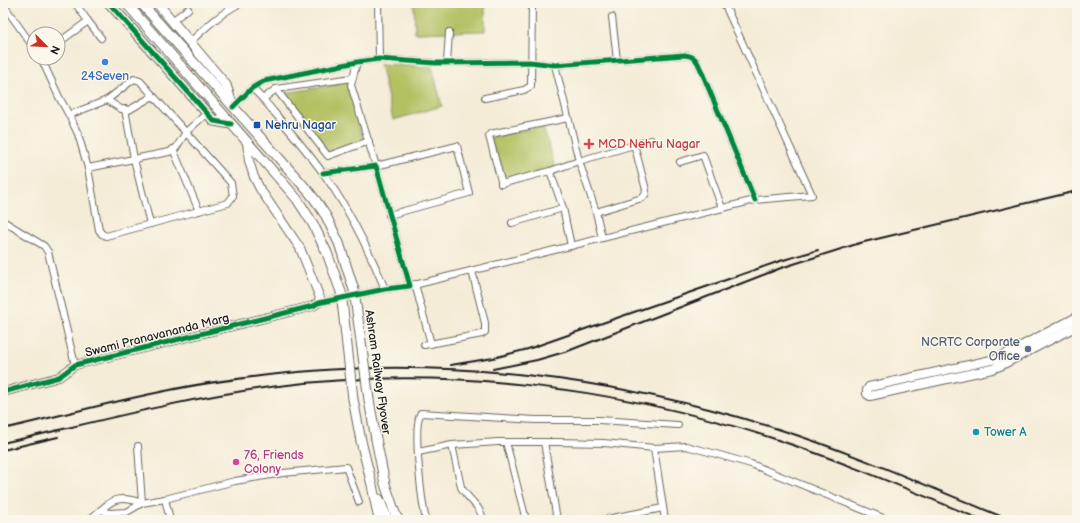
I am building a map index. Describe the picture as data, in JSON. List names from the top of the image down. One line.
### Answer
{"streets":{"main road":["Ashram Railway Flyover"],"street":["Swami Pranavananda Marg"]},"places":{"other":["24Seven","NCRTC Corporate Office","Tower A","76, Friends Colony"],"transit":["Nehru Nagar"],"health":["MCD Nehru Nagar"]},"north":"bottom right"}
